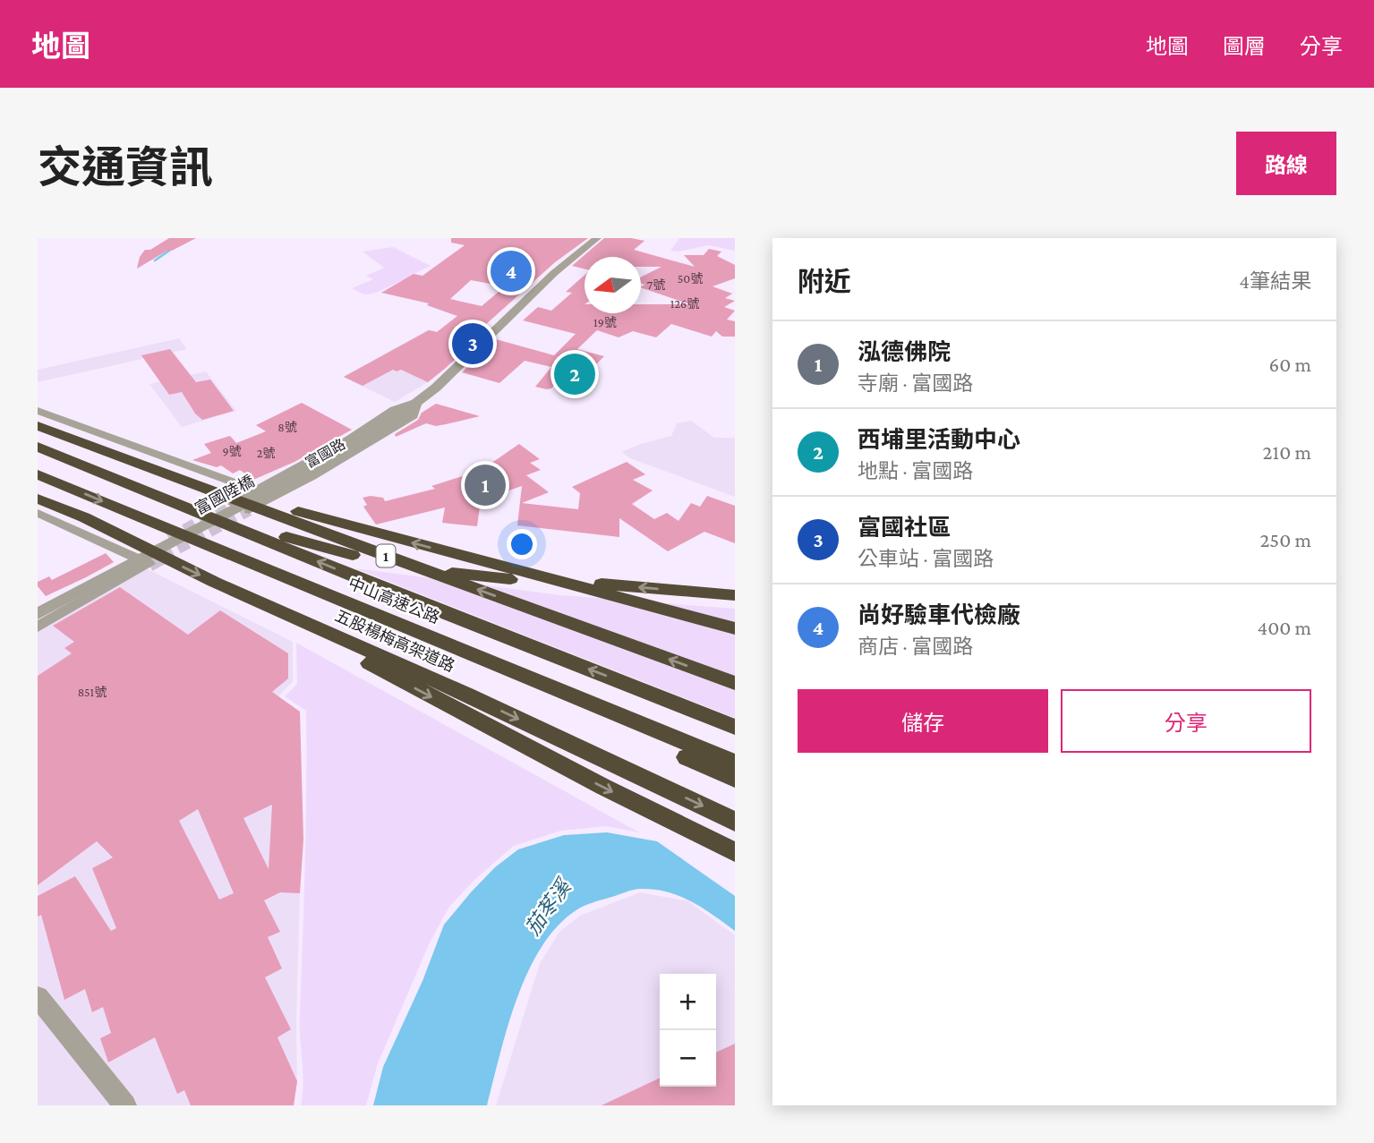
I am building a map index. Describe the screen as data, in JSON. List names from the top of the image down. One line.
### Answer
{"streets":{"highway":["1","中山高速公路","五股楊梅高架道路"],"street":["富國路","富國陸橋"]},"crossings":[["富國路","富國陸橋"]],"water":["茄苳溪"],"house_numbers":["50號","7號","126號","19號","8號","9號","2號","851號"],"north":"left","page":{"header":"地圖","nav":["地圖","圖層","分享"],"title":"交通資訊","buttons":["路線",["儲存","分享"]],"heading":["附近","4筆結果"],"pins":["4","3","2","1"],"list":[{"mark":"1","name":"泓德佛院","note":"寺廟 · 富國路","value":"60 m"},{"mark":"2","name":"西埔里活動中心","note":"地點 · 富國路","value":"210 m"},{"mark":"3","name":"富國社區","note":"公車站 · 富國路","value":"250 m"},{"mark":"4","name":"尚好驗車代檢廠","note":"商店 · 富國路","value":"400 m"}],"map_buttons":["+","−"]}}
